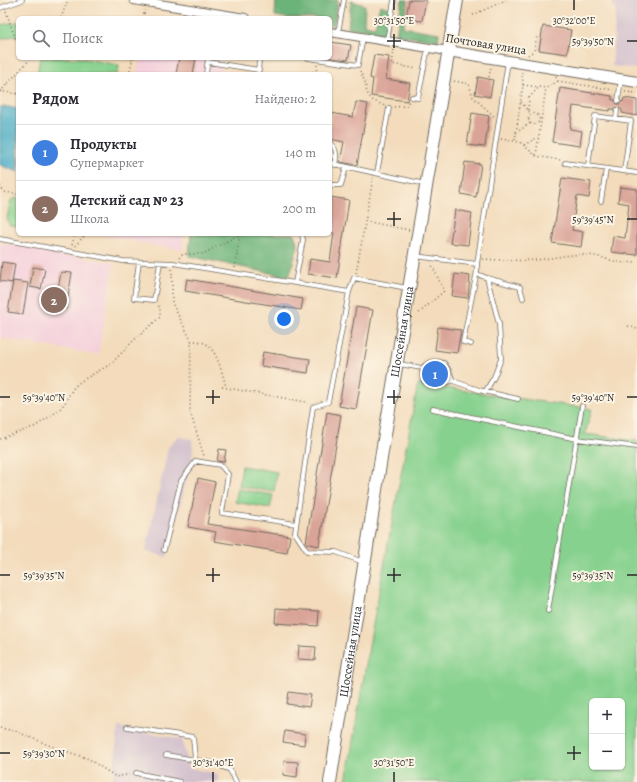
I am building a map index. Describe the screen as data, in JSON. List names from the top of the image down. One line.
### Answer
{"streets":{"main road":["Шоссейная улица"],"street":["Почтовая улица"]},"crossings":[["Почтовая улица","Шоссейная улица"]],"page":{"search":"Поиск","heading":["Рядом","Найдено: 2"],"list":[{"mark":"1","name":"Продукты","note":"Супермаркет","value":"140 m"},{"mark":"2","name":"Детский сад № 23","note":"Школа","value":"200 m"}],"pins":["2","1"],"map_buttons":["+","−"]},"coordinates":["30°31'50\"E","30°32'00\"E","59°39'50\"N","59°39'45\"N","59°39'40\"N","59°39'35\"N","59°39'30\"N","30°31'40\"E"]}
